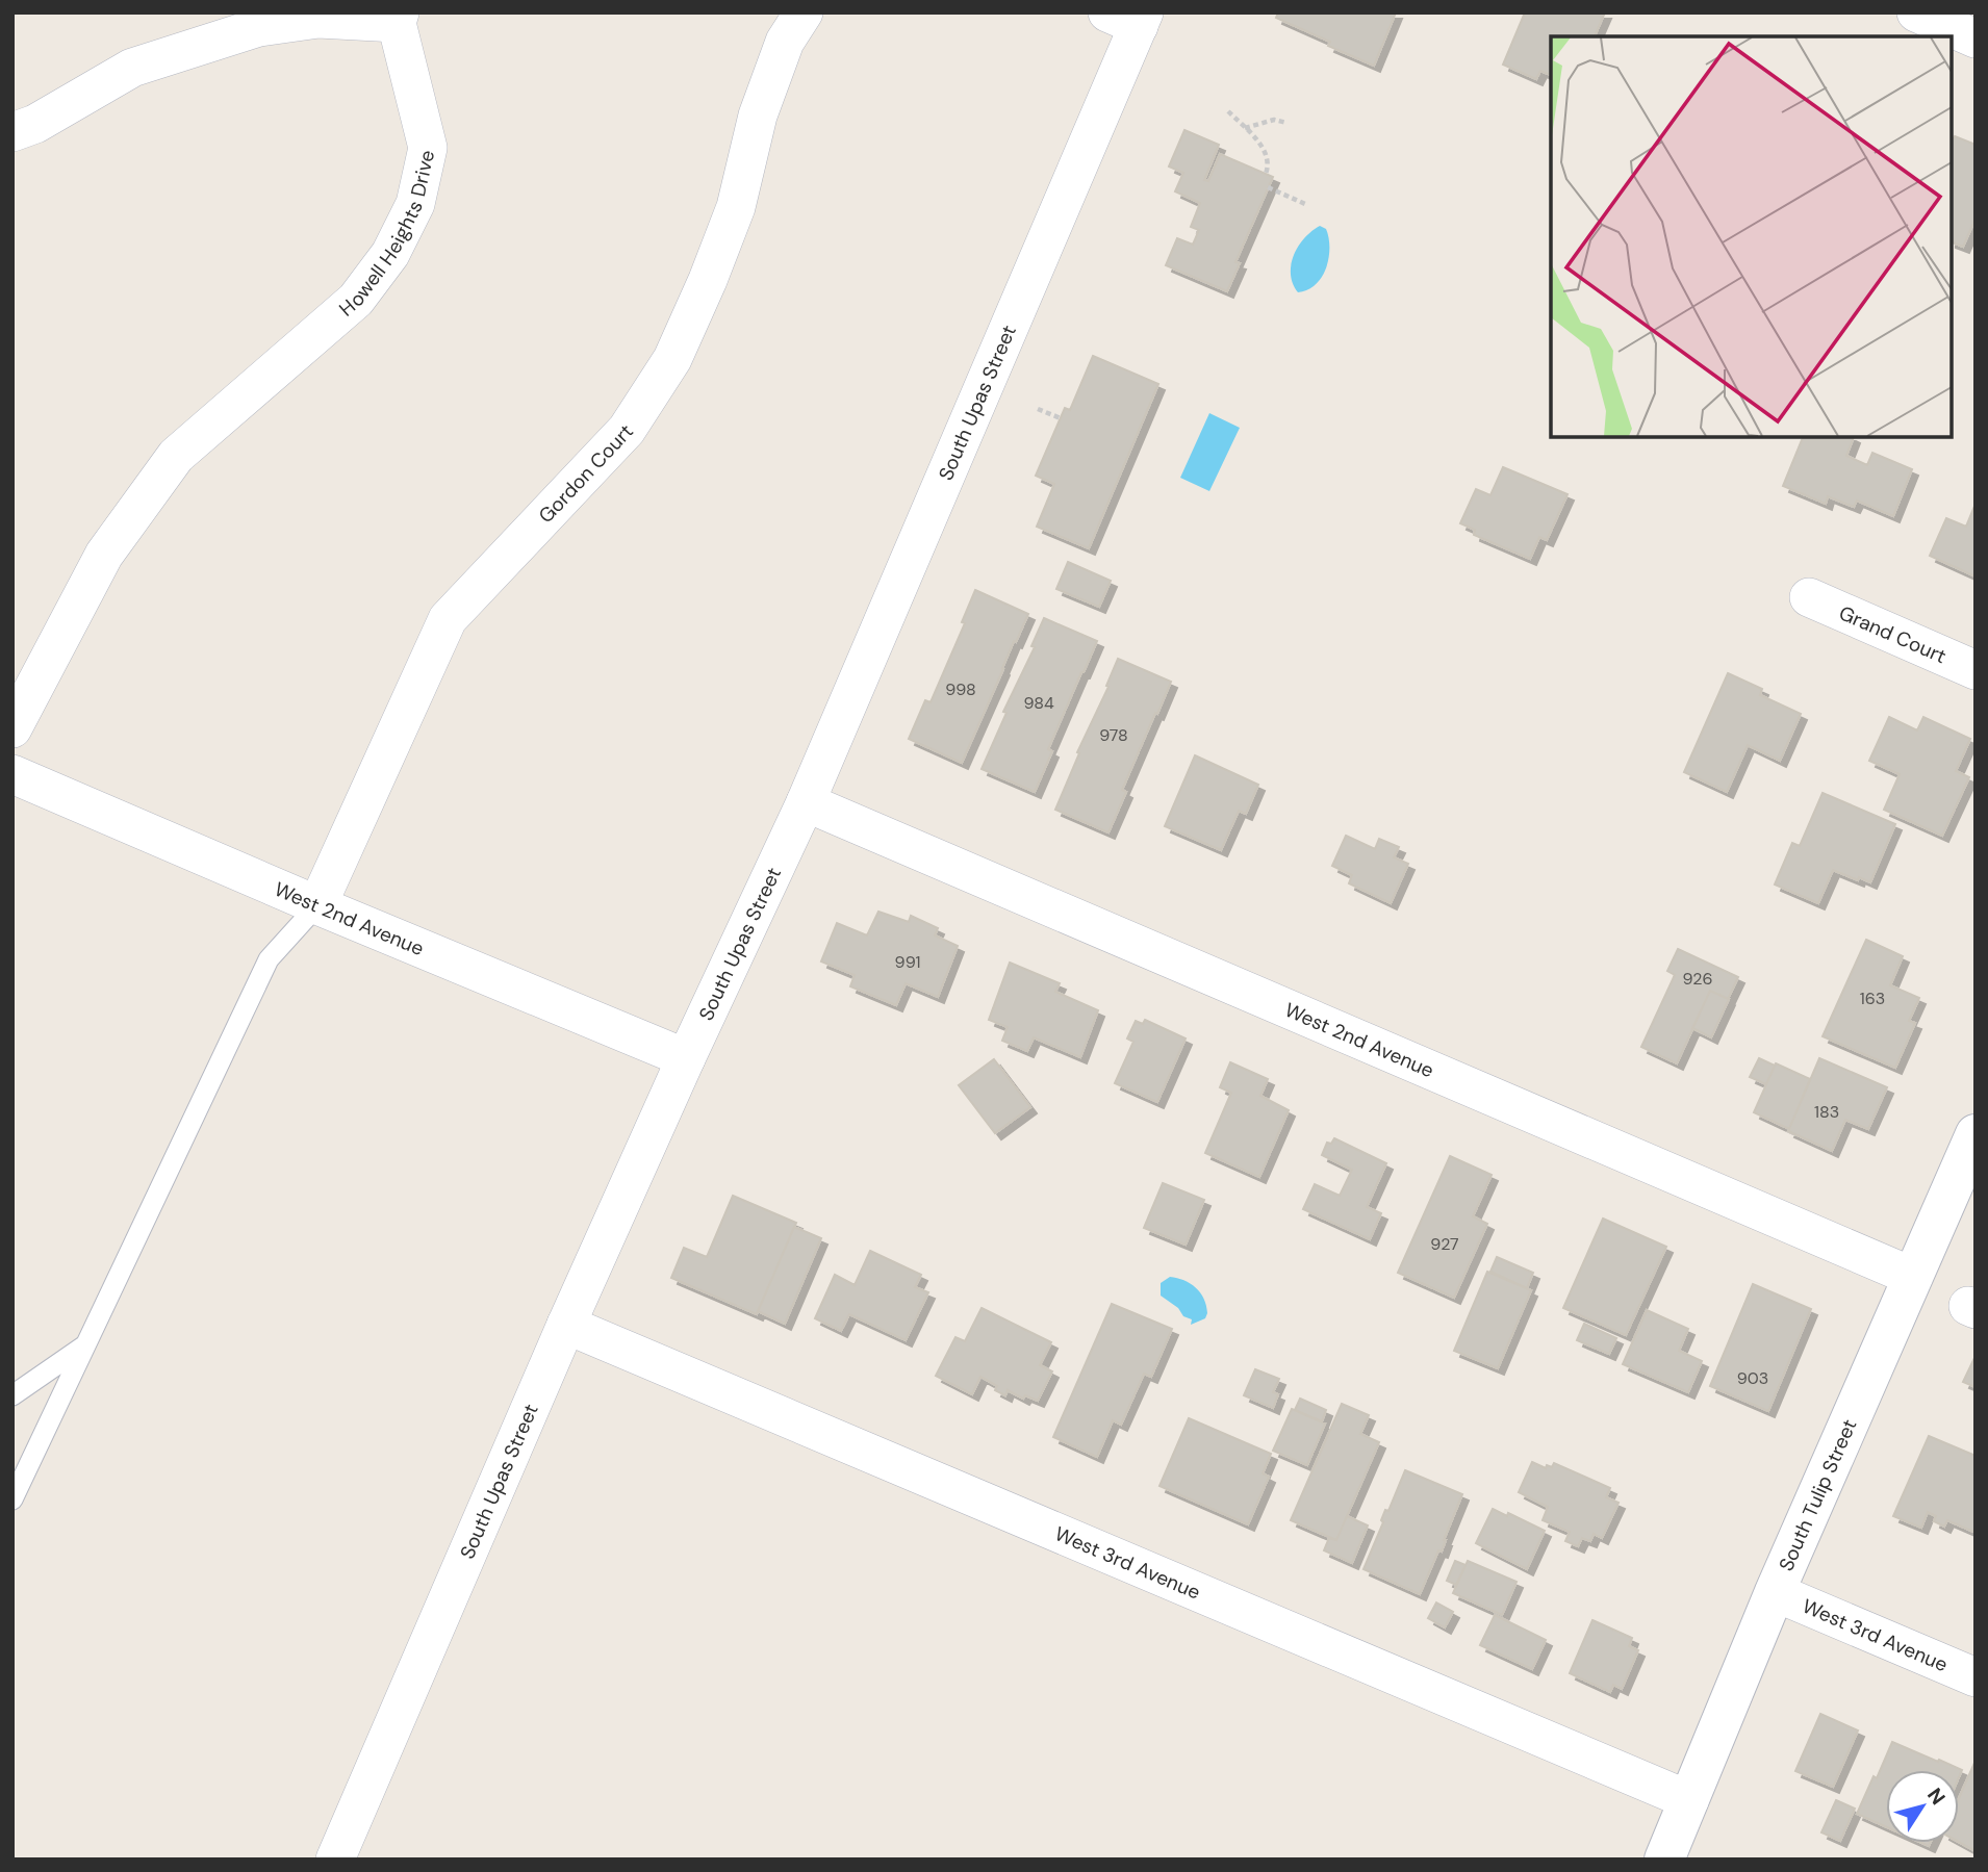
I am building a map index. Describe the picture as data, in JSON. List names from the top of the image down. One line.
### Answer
{"streets":{"street":["Howell Heights Drive","South Upas Street","Gordon Court","Grand Court","West 2nd Avenue","South Tulip Street","West 3rd Avenue"]},"crossings":[["South Upas Street","West 2nd Avenue"],["South Upas Street","West 3rd Avenue"],["Gordon Court","West 2nd Avenue"],["West 2nd Avenue","South Tulip Street"],["South Tulip Street","West 3rd Avenue"]],"house_numbers":["998","984","978","991","926","163","183","927","903"],"north":"top right"}
